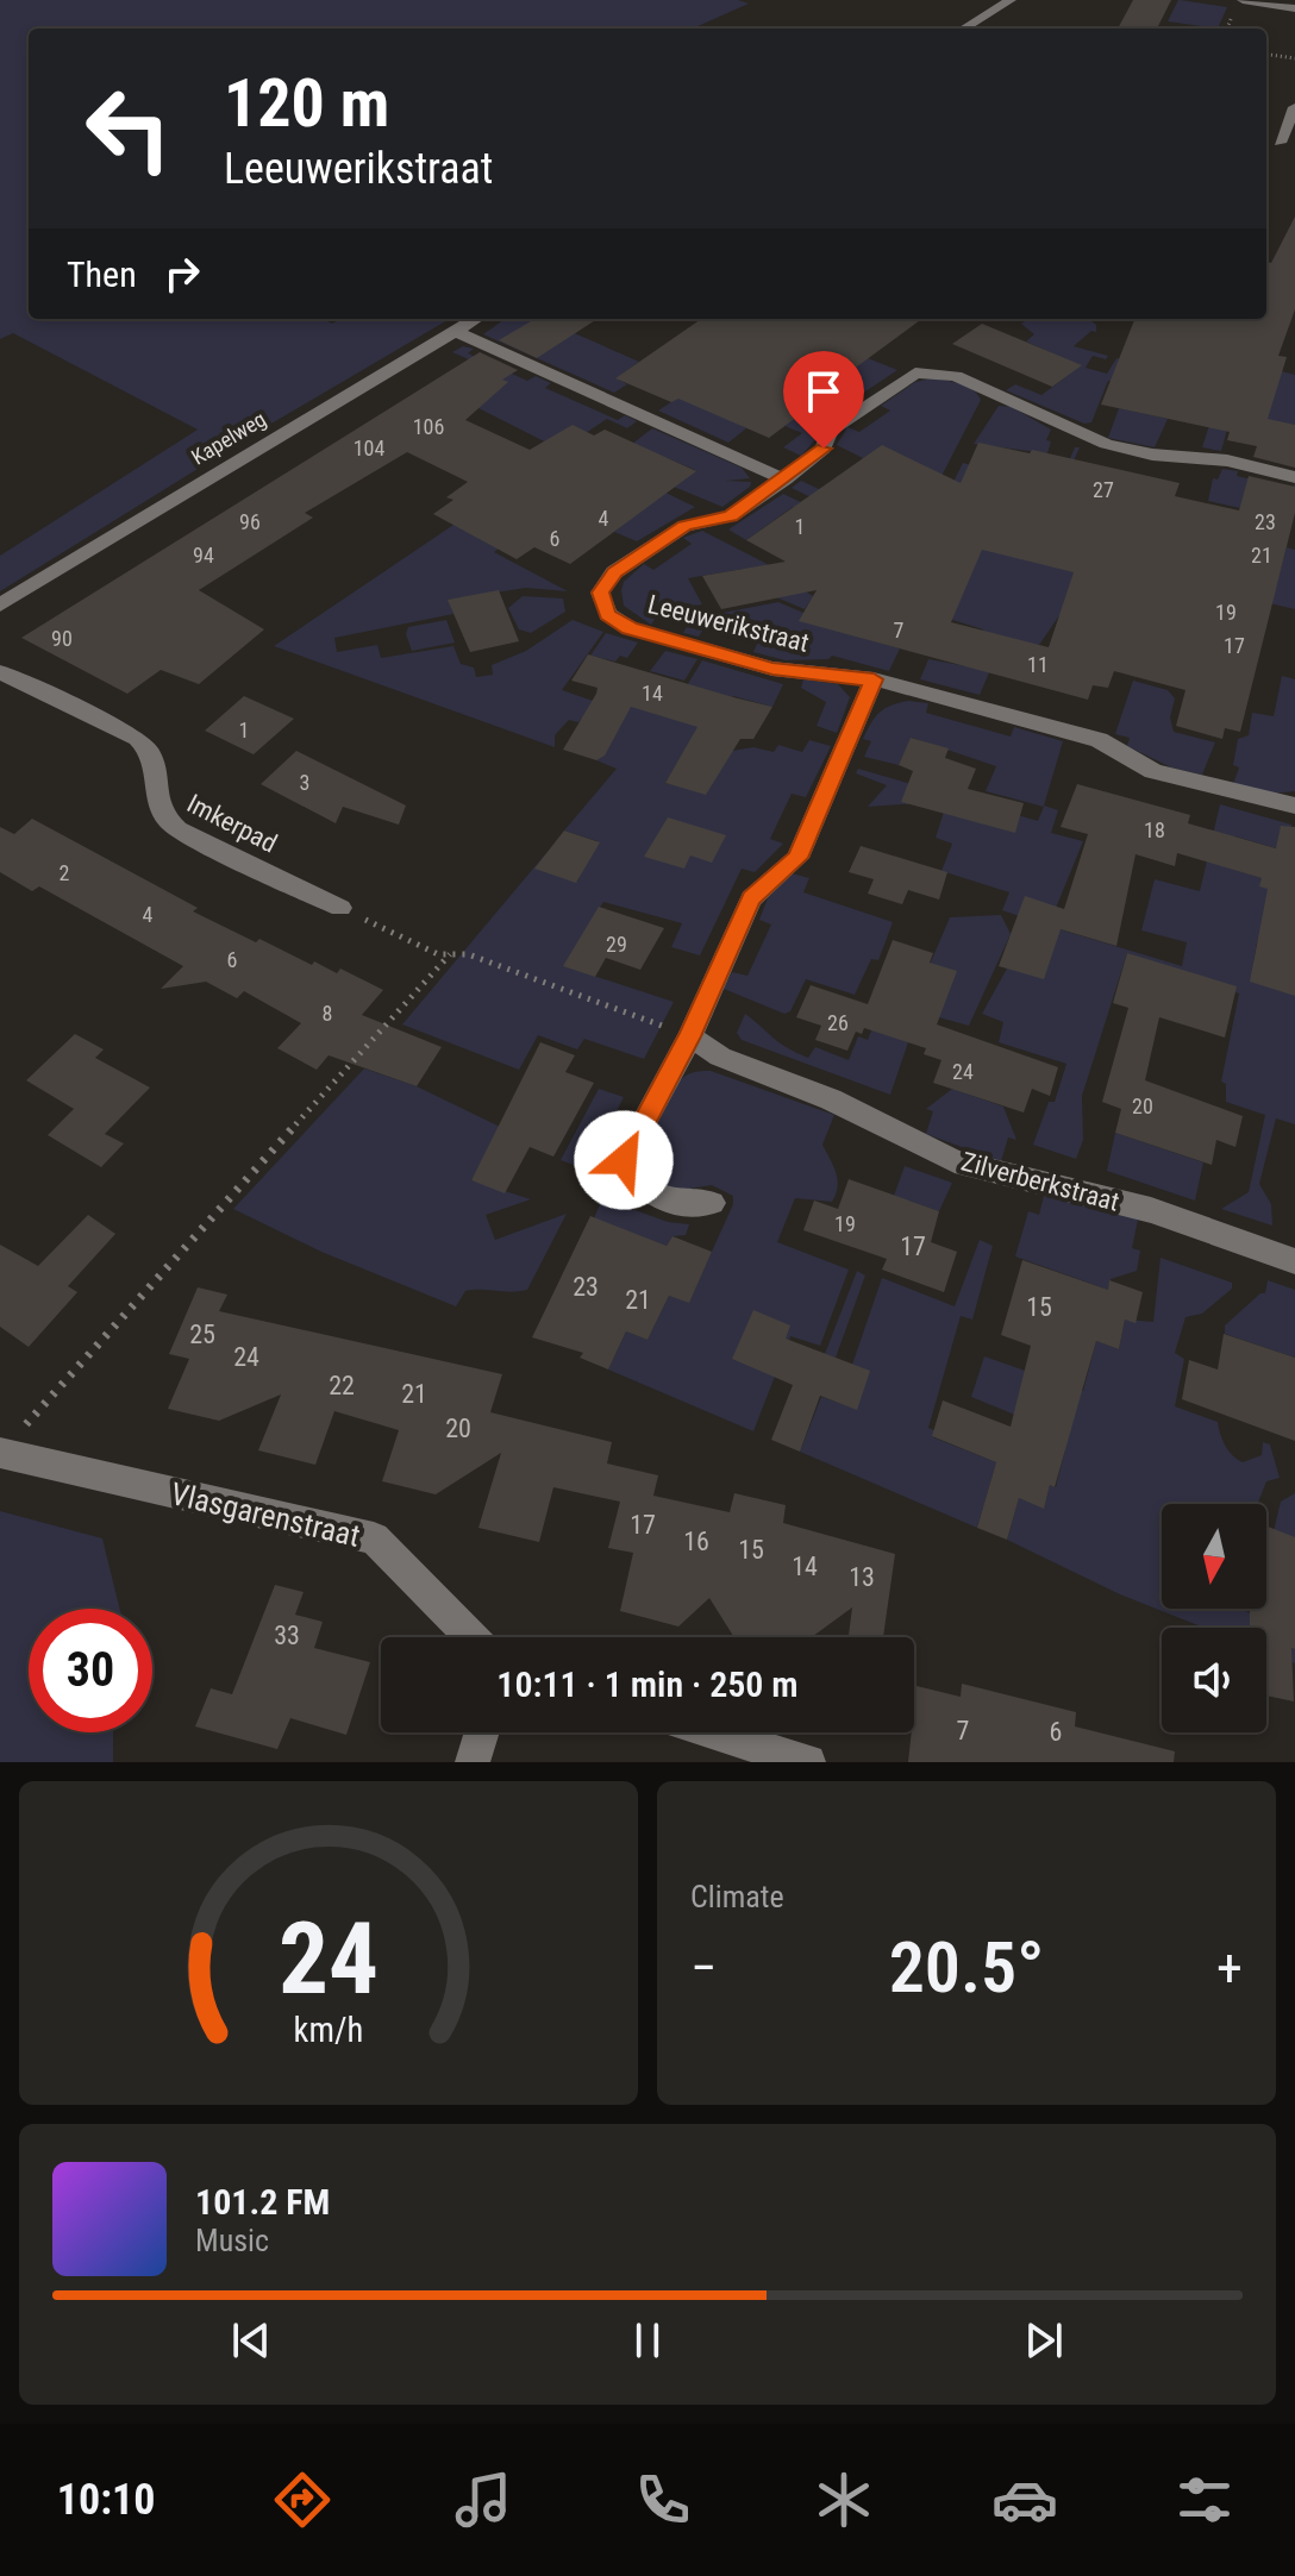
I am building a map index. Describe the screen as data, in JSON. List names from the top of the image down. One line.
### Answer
{"streets":{"street":["Kapelweg","Leeuwerikstraat","Imkerpad","Zilverberkstraat","Vlasgarenstraat"]},"house_numbers":["106","104","27","4","96","23","1","6","94","21","19","7","90","17","11","14","1","3","18","2","4","29","6","8","26","24","20","19","17","23","21","15","25","24","22","21","20","17","16","15","14","13","33","7","6"],"north":"bottom","page":{"turn":["120 m","Leeuwerikstraat"],"then":"Then","limit":"30","trip":"10:11 · 1 min · 250 m","tile":"Climate","heat":["−","20.5°","+"],"song":["101.2 FM","Music"],"tabs":"10:10","gauge":["24","km/h"]}}
